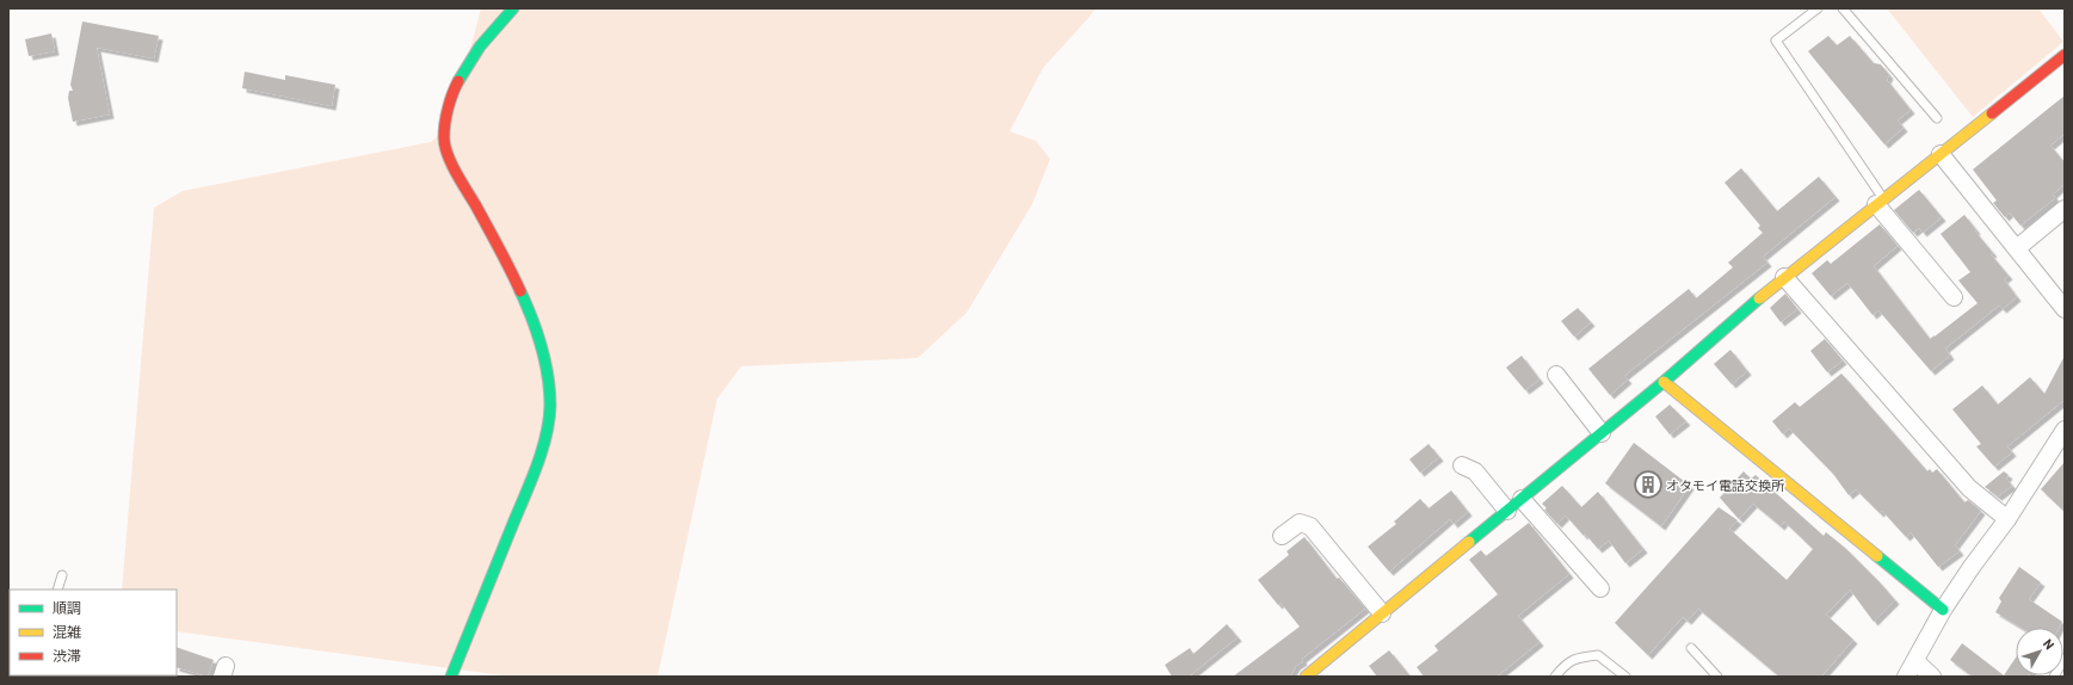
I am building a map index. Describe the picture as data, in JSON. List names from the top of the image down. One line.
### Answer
{"places":{"building":["オタモイ電話交換所"]},"legend":["順調","混雑","渋滞"],"north":"top right"}
